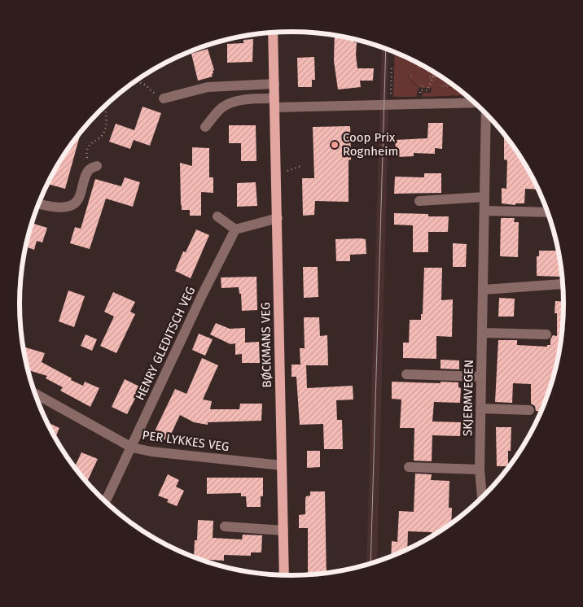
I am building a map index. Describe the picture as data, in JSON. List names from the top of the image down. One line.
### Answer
{"streets":{"main road":["BØCKMANS VEG"],"street":["HENRY GLEDITSCH VEG","SKJERMVEGEN","PER LYKKES VEG"]},"crossings":[["HENRY GLEDITSCH VEG","PER LYKKES VEG"],["BØCKMANS VEG","PER LYKKES VEG"]],"places":["Coop Prix Rognheim"]}
